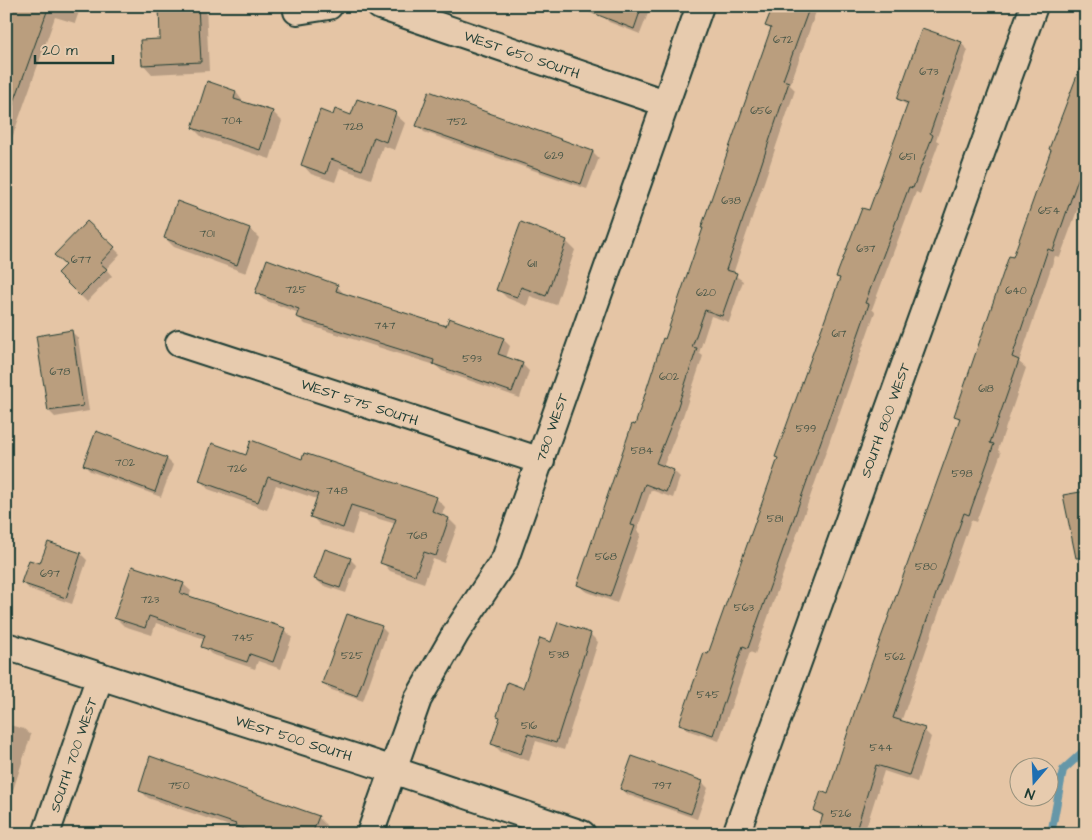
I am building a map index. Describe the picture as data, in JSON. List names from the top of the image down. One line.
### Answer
{"streets":{"street":["WEST 650 SOUTH","WEST 575 SOUTH","SOUTH 800 WEST","780 WEST","WEST 500 SOUTH","SOUTH 700 WEST"]},"crossings":[["WEST 650 SOUTH","780 WEST"],["WEST 575 SOUTH","780 WEST"],["780 WEST","WEST 500 SOUTH"],["WEST 500 SOUTH","SOUTH 700 WEST"]],"house_numbers":["672","673","656","704","752","728","629","651","638","654","701","637","677","611","725","640","620","747","617","593","678","602","618","599","584","702","726","598","748","581","768","568","580","697","723","563","745","538","525","562","545","516","544","750","797","526"],"scale_bar":"20 m","north":"bottom"}
